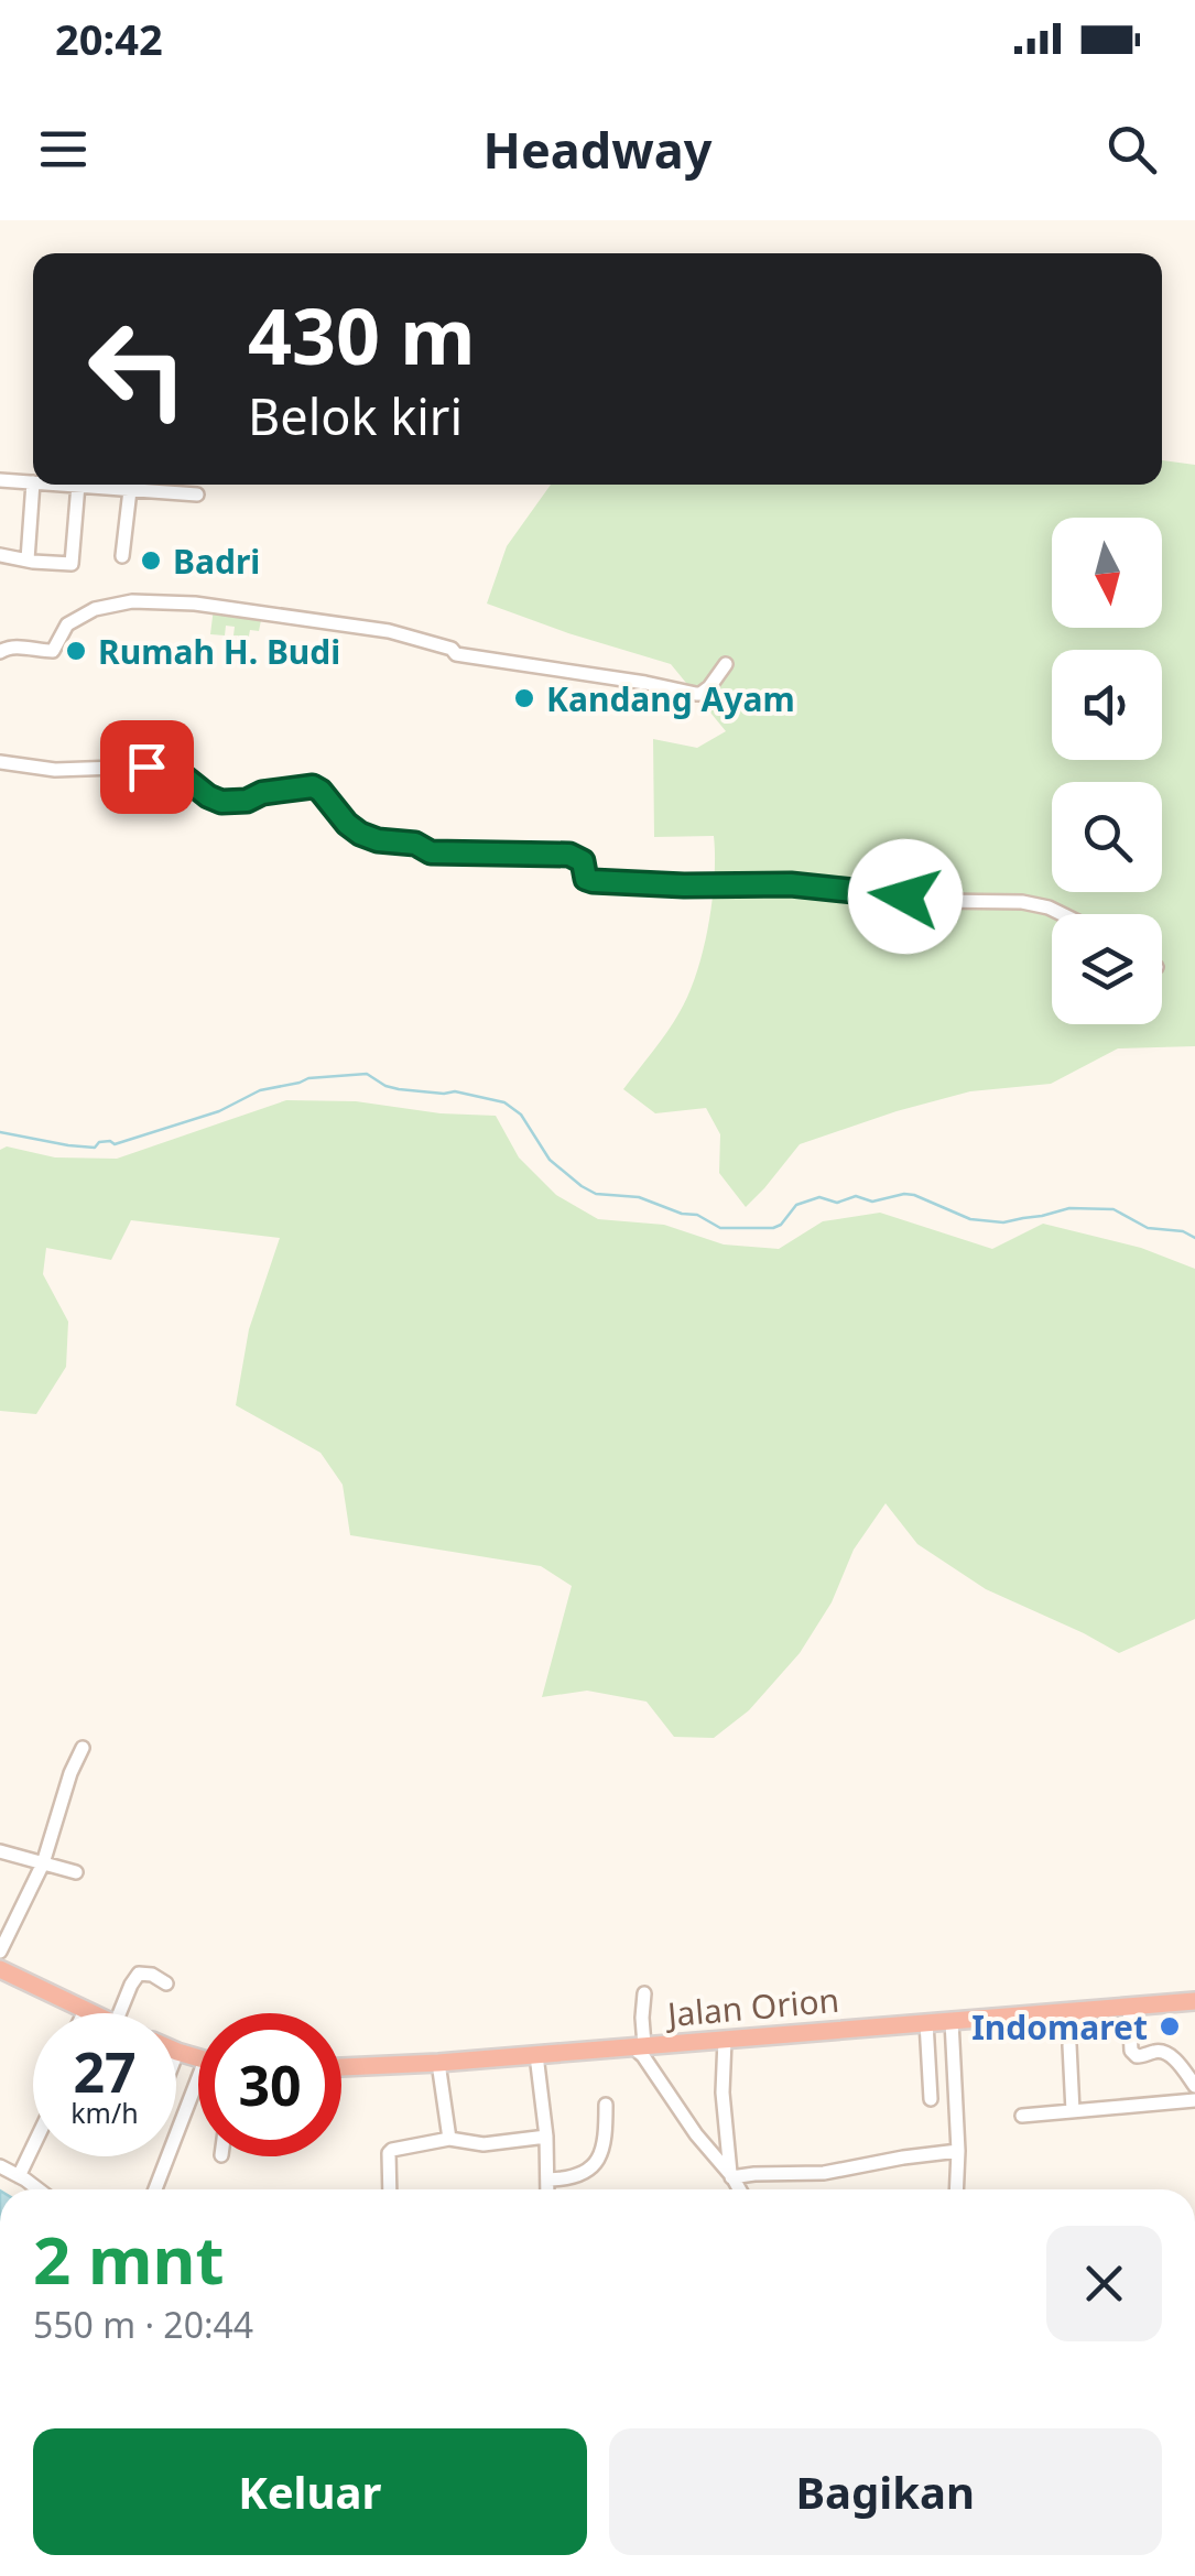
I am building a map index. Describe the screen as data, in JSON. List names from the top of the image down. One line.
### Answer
{"streets":{"highway":["Jalan Orion"]},"places":["Badri","Rumah H. Budi","Kandang Ayam","Indomaret"],"north":"bottom","page":{"status":"20:42","header":"Headway","turn":["430 m","Belok kiri"],"speed":"27 km/h","limit":"30","heading":["2 mnt","550 m · 20:44"],"buttons":["Keluar","Bagikan"]}}
